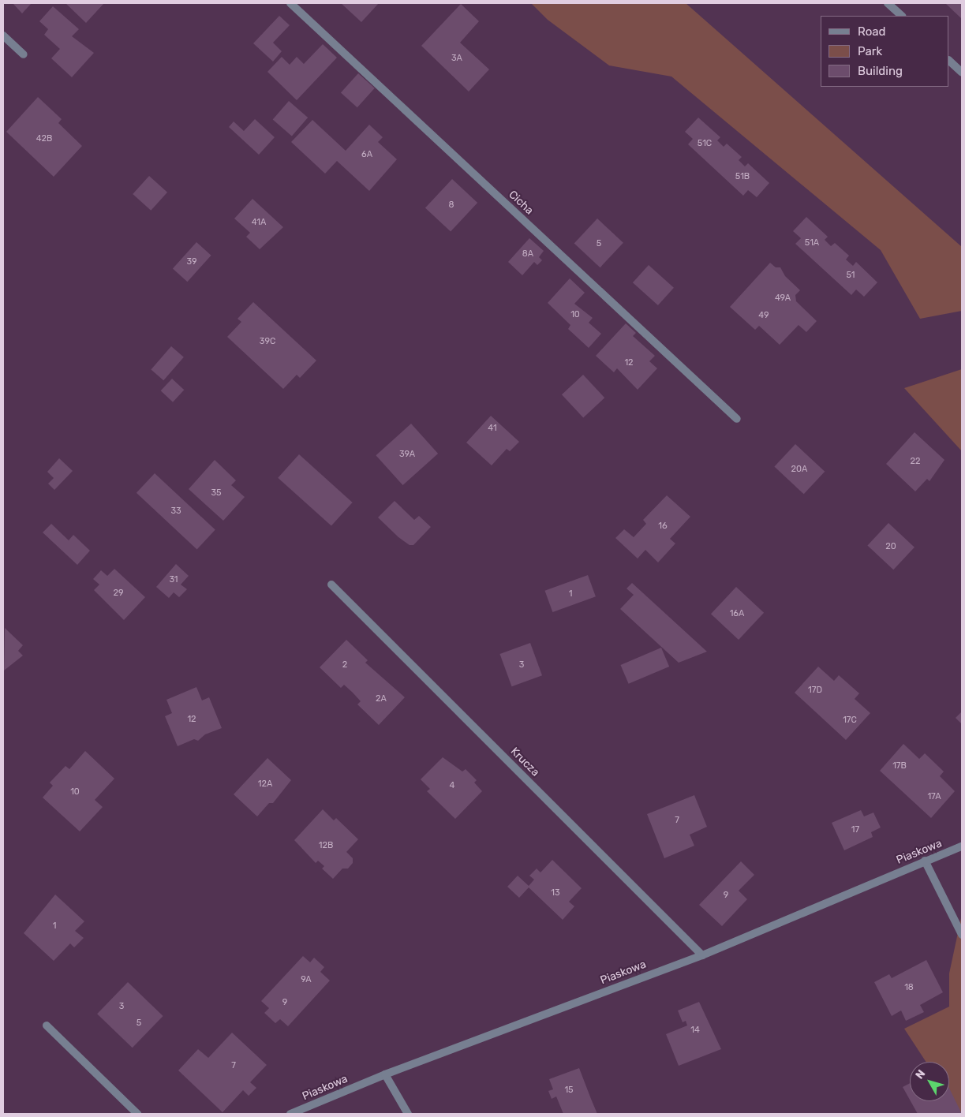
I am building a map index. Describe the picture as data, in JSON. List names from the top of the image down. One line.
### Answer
{"streets":{"street":["Cicha","Krucza","Piaskowa"]},"crossings":[["Krucza","Piaskowa"]],"house_numbers":["3A","42B","51C","6A","51B","8","41A","51A","5","8A","39","51","49A","10","49","39C","12","41","39A","22","20A","35","33","16","20","31","29","1","16A","2","3","17D","2A","12","17C","17B","12A","4","10","17A","7","17","12B","13","9","1","9A","18","9","3","5","14","7","15"],"legend":["Road","Park","Building"],"north":"top left"}
